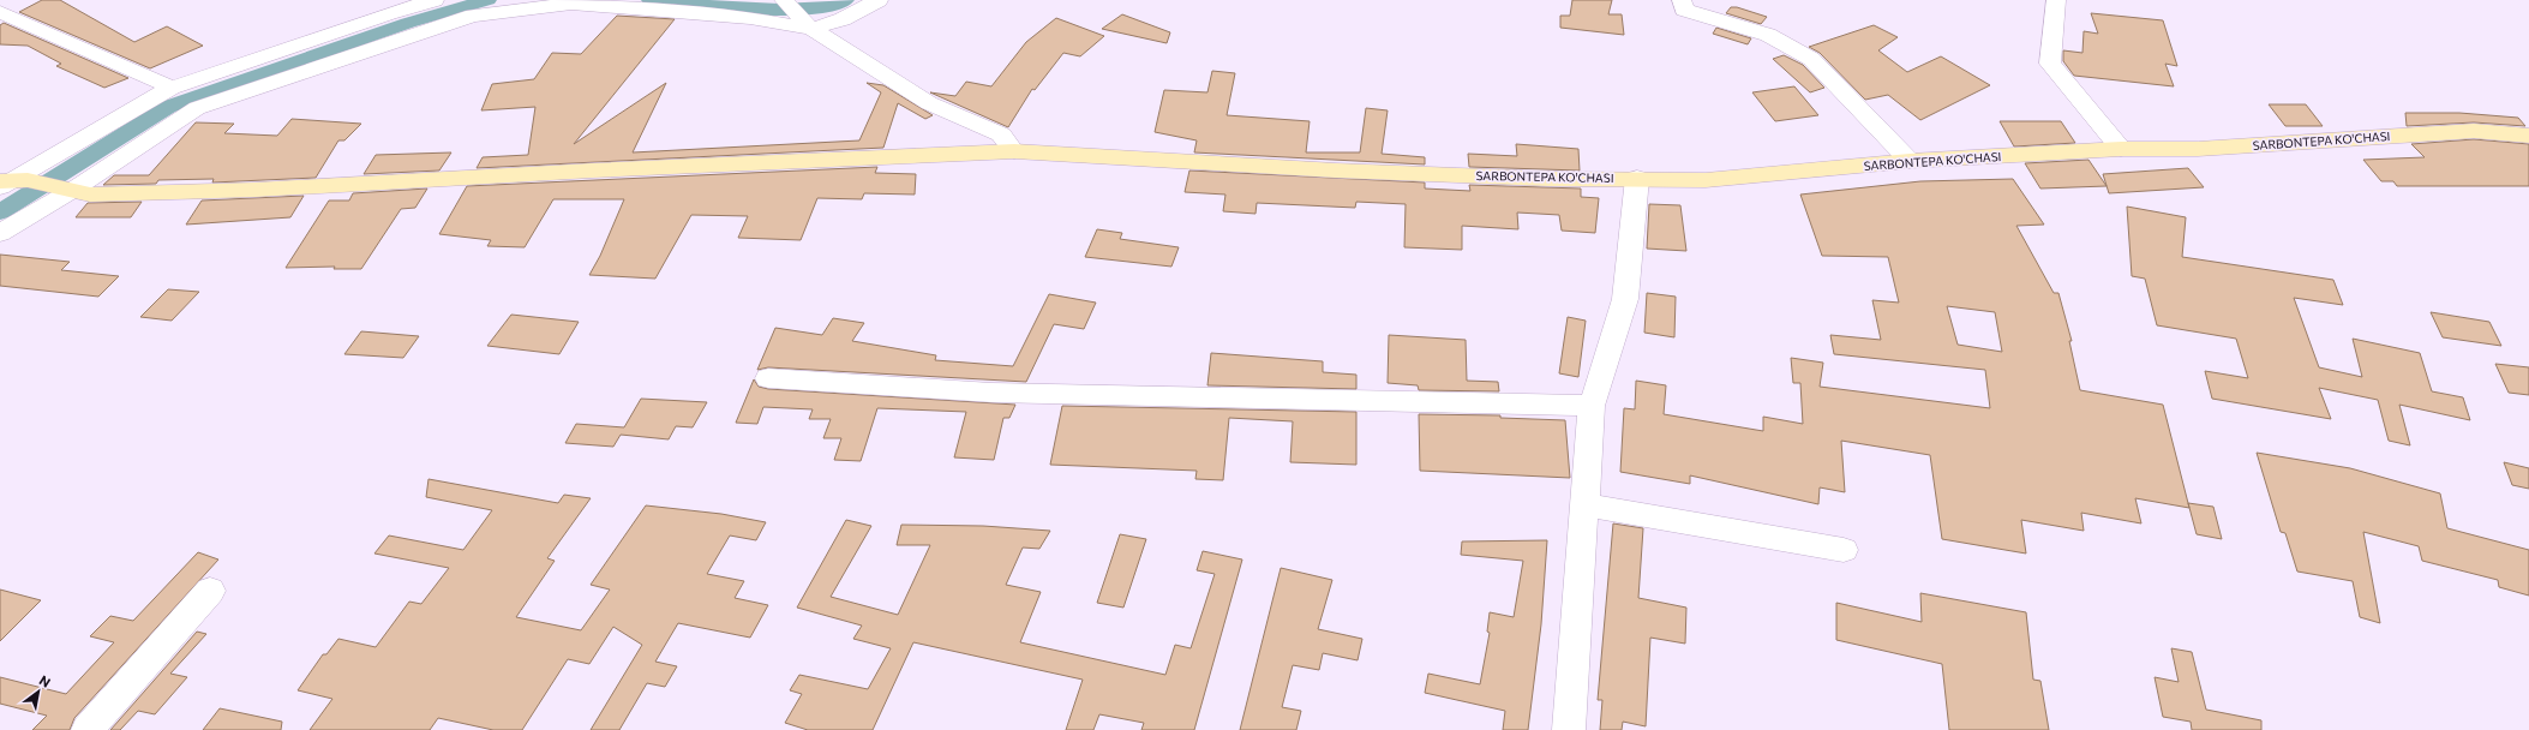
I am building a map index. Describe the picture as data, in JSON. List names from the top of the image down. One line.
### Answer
{"streets":{"street":["SARBONTEPA KO'CHASI"]},"north":"top right"}
